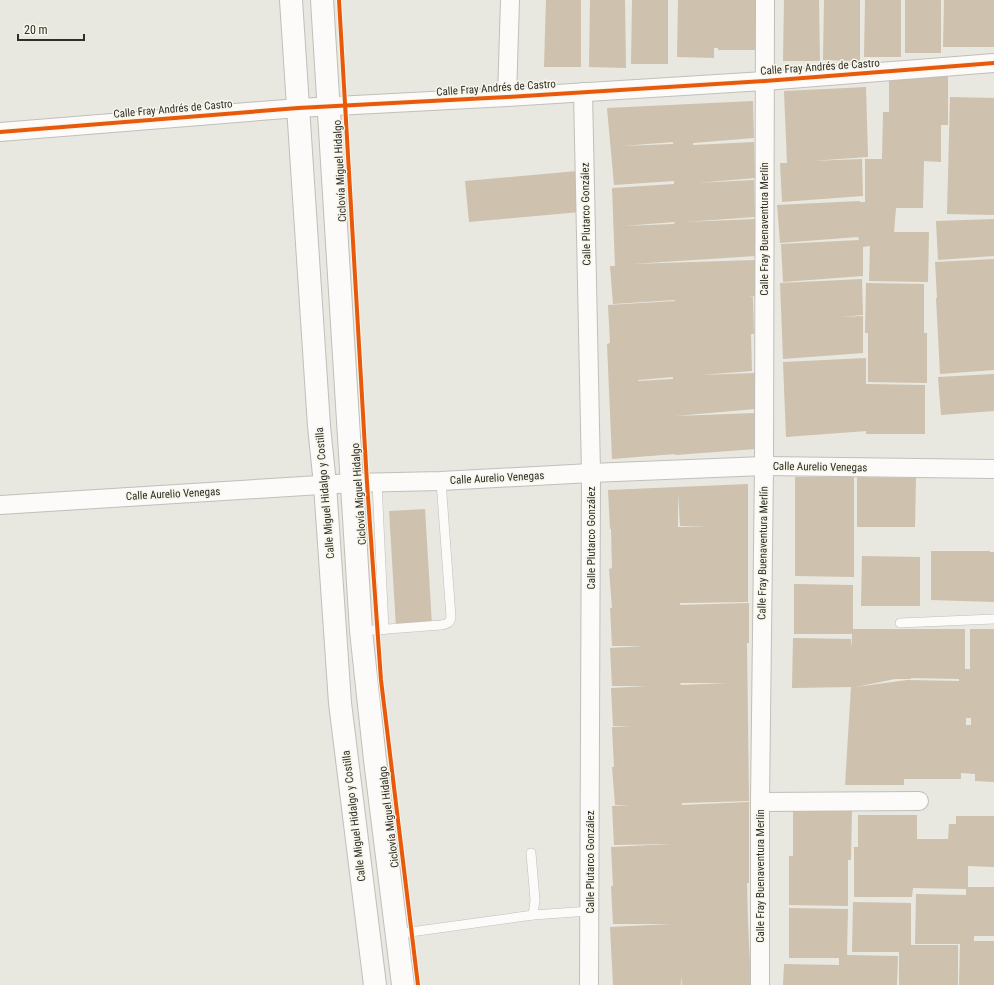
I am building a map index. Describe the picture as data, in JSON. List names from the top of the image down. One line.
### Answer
{"streets":{"main road":["Calle Miguel Hidalgo y Costilla"],"street":["Calle Fray Andrés de Castro","Calle Plutarco González","Calle Fray Buenaventura Merlín","Calle Aurelio Venegas"],"cycle path":["Ciclovía Miguel Hidalgo"]},"crossings":[["Calle Fray Andrés de Castro","Calle Plutarco González"],["Calle Fray Andrés de Castro","Calle Fray Buenaventura Merlín"],["Calle Fray Andrés de Castro","Calle Miguel Hidalgo y Costilla"],["Calle Plutarco González","Calle Aurelio Venegas"],["Calle Fray Buenaventura Merlín","Calle Aurelio Venegas"],["Calle Aurelio Venegas","Calle Miguel Hidalgo y Costilla"]],"scale_bar":"20 m"}
